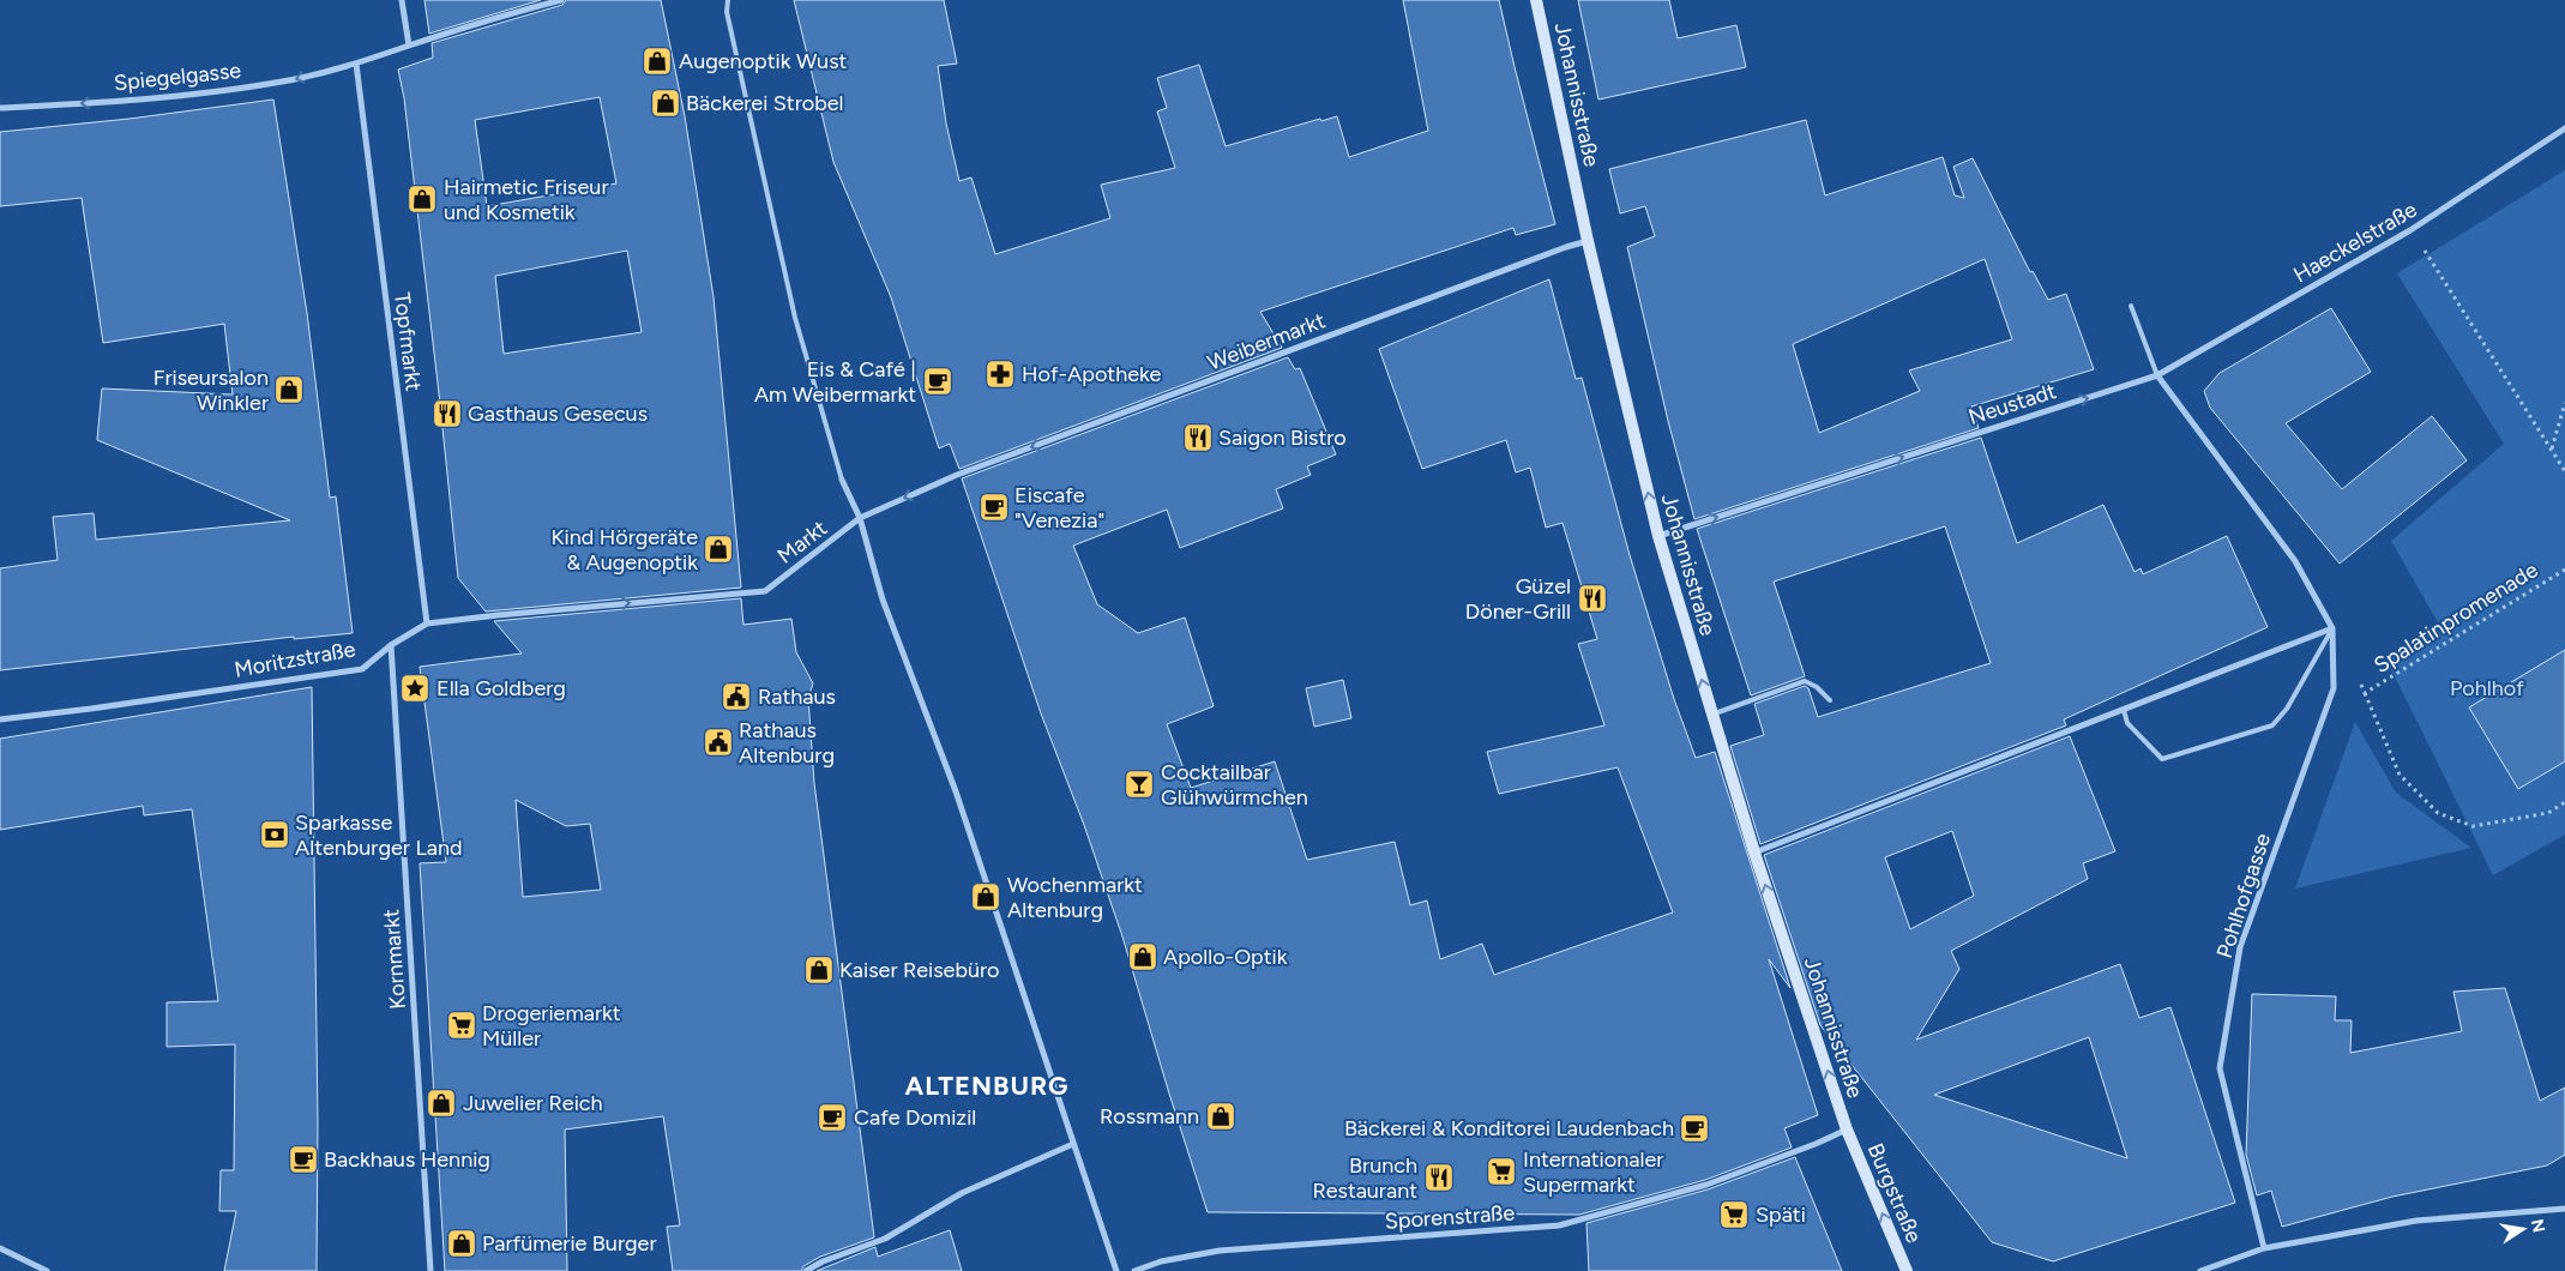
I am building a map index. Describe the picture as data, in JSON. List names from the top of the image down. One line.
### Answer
{"streets":{"street":["Spiegelgasse","Johannisstraße","Haeckelstraße","Topfmarkt","Weibermarkt","Neustadt","Markt","Moritzstraße","Pohlhofgasse","Kornmarkt","Burgstraße","Sporenstraße"],"path":["Spalatinpromenade"]},"crossings":[["Spiegelgasse","Topfmarkt"],["Johannisstraße","Weibermarkt"],["Johannisstraße","Neustadt"],["Johannisstraße","Burgstraße"],["Johannisstraße","Sporenstraße"],["Haeckelstraße","Neustadt"],["Haeckelstraße","Pohlhofgasse"],["Topfmarkt","Moritzstraße"],["Weibermarkt","Markt"],["Neustadt","Pohlhofgasse"],["Markt","Moritzstraße"],["Moritzstraße","Kornmarkt"],["Burgstraße","Sporenstraße"]],"one_way":["Spiegelgasse","Johannisstraße","Weibermarkt","Neustadt","Markt","Moritzstraße","Burgstraße"],"districts":["ALTENBURG"],"parks":["Pohlhof"],"places":{"shop":["Augenoptik Wust","Bäckerei Strobel","Hairmetic Friseur und Kosmetik","Friseursalon Winkler","Kind Hörgeräte & Augenoptik","Wochenmarkt Altenburg","Apollo-Optik","Kaiser Reisebüro","Juwelier Reich","Rossmann","Parfümerie Burger"],"pharmacy":["Hof-Apotheke"],"cafe":["Eis & Café | Am Weibermarkt","Eiscafe \"Venezia\"","Cafe Domizil","Bäckerei & Konditorei Laudenbach","Backhaus Hennig"],"restaurant":["Gasthaus Gesecus","Saigon Bistro","Güzel Döner-Grill","Brunch Restaurant"],"place":["Ella Goldberg"],"public building":["Rathaus","Rathaus Altenburg"],"bar":["Cocktailbar Glühwürmchen"],"bank":["Sparkasse Altenburger Land"],"supermarket":["Drogeriemarkt Müller","Internationaler Supermarkt","Späti"]},"north":"right"}
